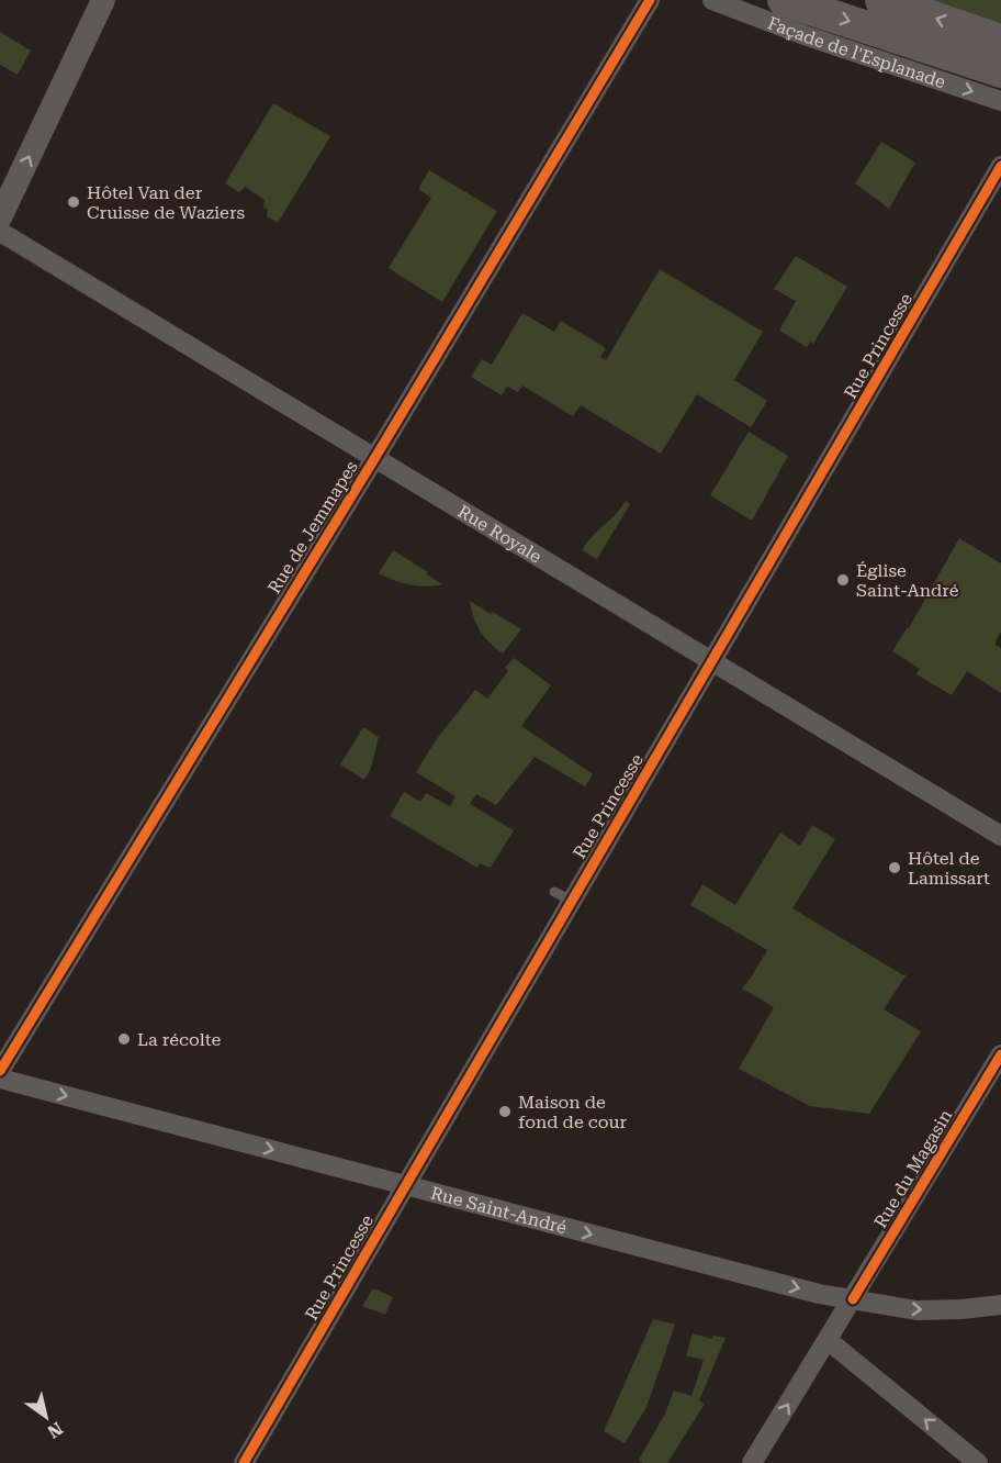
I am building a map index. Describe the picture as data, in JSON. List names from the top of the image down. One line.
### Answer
{"streets":{"main road":["Façade de l'Esplanade"],"street":["Rue Princesse","Rue de Jemmapes","Rue Royale","Rue du Magasin","Rue Saint-André"]},"crossings":[["Rue Princesse","Rue Royale"],["Rue Princesse","Rue Saint-André"],["Rue de Jemmapes","Rue Royale"],["Rue du Magasin","Rue Saint-André"]],"one_way":["Façade de l'Esplanade","Rue Saint-André"],"places":["Hôtel Van der Cruisse de Waziers","Église Saint-André","Hôtel de Lamissart","La récolte","Maison de fond de cour"],"north":"bottom right"}
